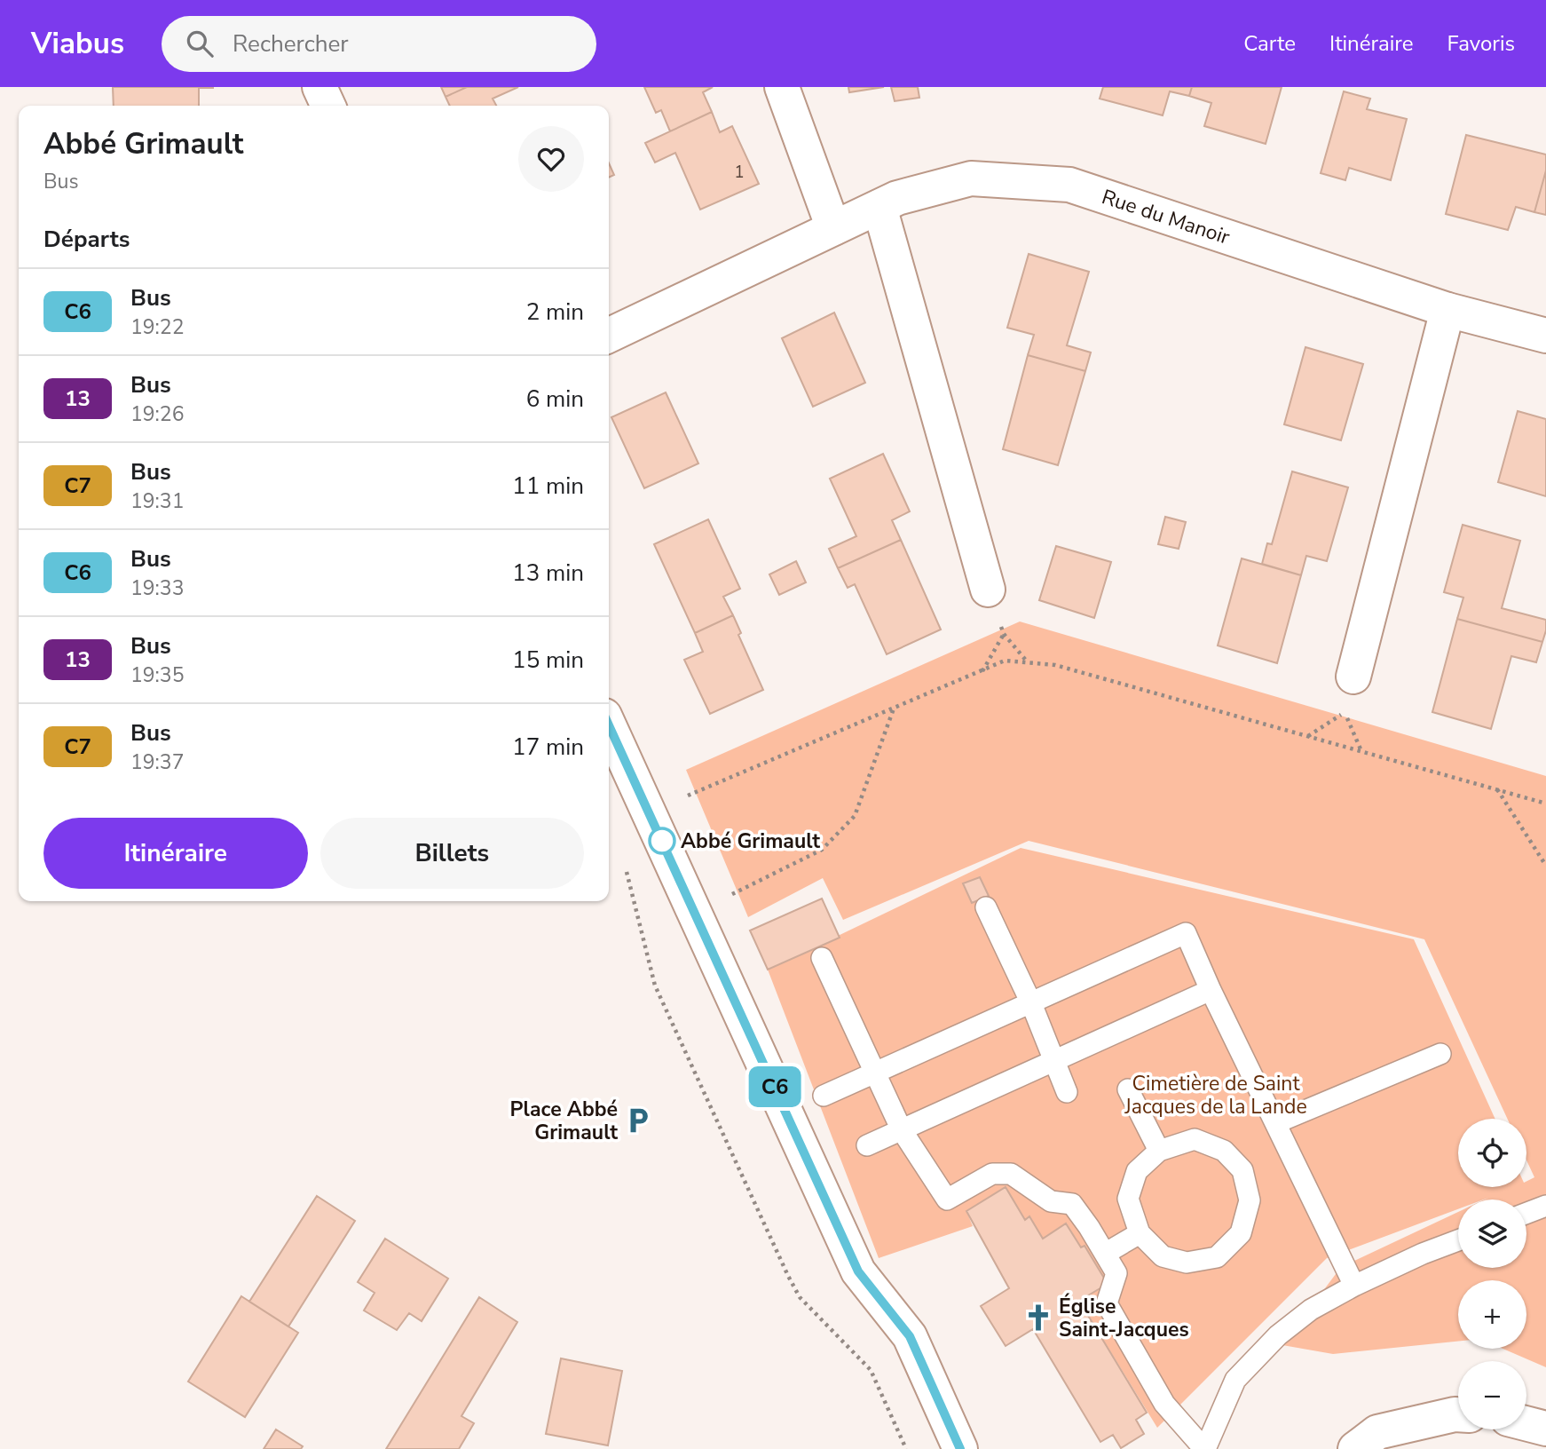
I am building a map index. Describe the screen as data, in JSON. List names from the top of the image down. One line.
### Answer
{"streets":{"street":["Rue du Manoir"]},"parks":["Cimetière de Saint Jacques de la Lande"],"places":{"other":["Abbé Grimault"],"parking":["Place Abbé Grimault"],"church":["Église Saint-Jacques"]},"lines":["bus line C6"],"house_numbers":["1"],"page":{"header":"Viabus","search":"Rechercher","nav":["Carte","Itinéraire","Favoris"],"on_map":"C6","heading":[["Abbé Grimault","Bus"],"Départs"],"list":[{"mark":"C6","name":"Bus","note":"19:22","value":"2 min"},{"mark":"13","name":"Bus","note":"19:26","value":"6 min"},{"mark":"C7","name":"Bus","note":"19:31","value":"11 min"},{"mark":"C6","name":"Bus","note":"19:33","value":"13 min"},{"mark":"13","name":"Bus","note":"19:35","value":"15 min"},{"mark":"C7","name":"Bus","note":"19:37","value":"17 min"}],"buttons":["Itinéraire","Billets"],"map_buttons":["+","−"]}}
